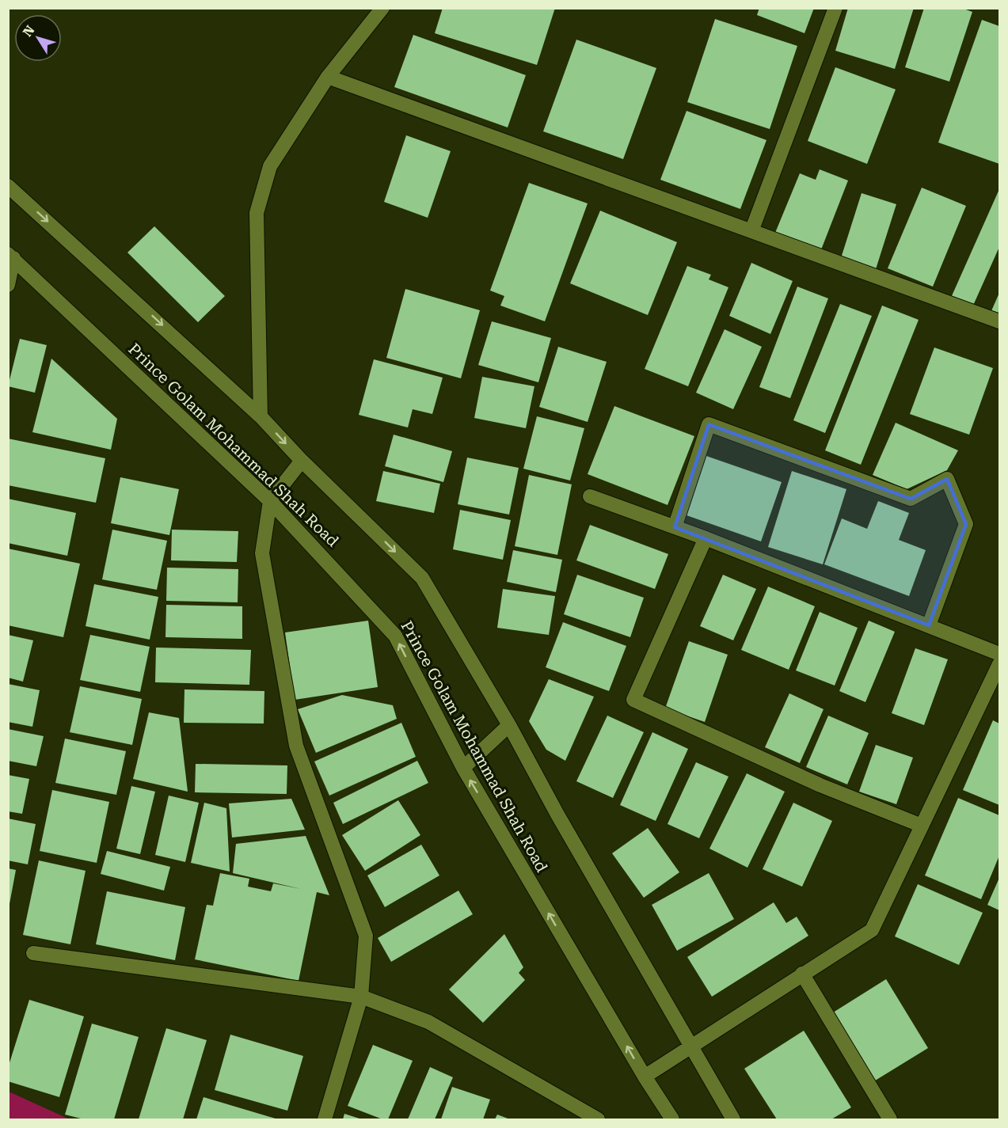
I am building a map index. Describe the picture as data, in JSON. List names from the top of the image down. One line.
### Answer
{"streets":{"street":["Prince Golam Mohammad Shah Road"]},"north":"top left"}
